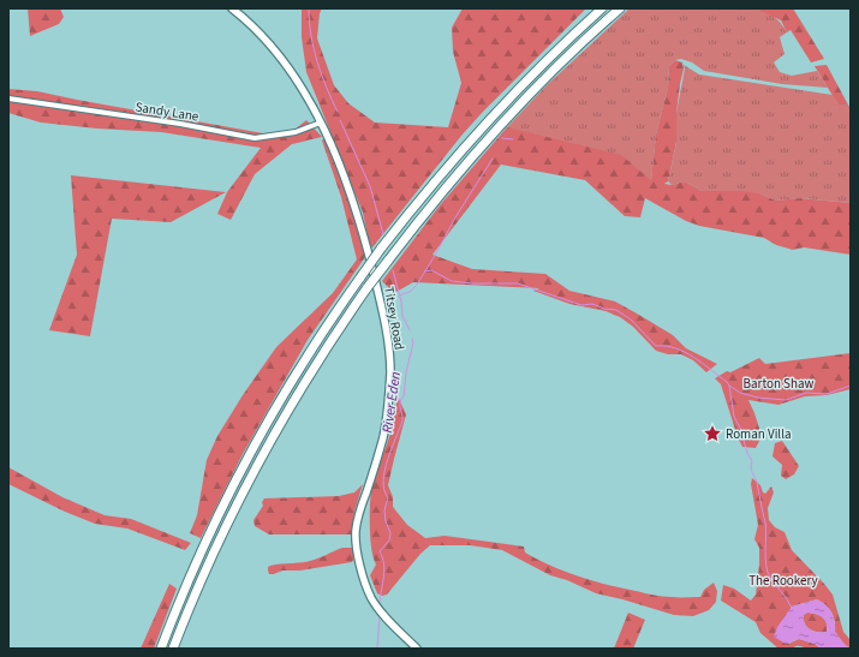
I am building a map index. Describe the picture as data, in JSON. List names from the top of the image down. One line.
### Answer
{"streets":{"main road":["Titsey Road"],"street":["Sandy Lane"]},"crossings":[["Sandy Lane","Titsey Road"]],"water":["River Eden"],"parks":["Barton Shaw","The Rookery"],"places":{"place":["Roman Villa"]}}
